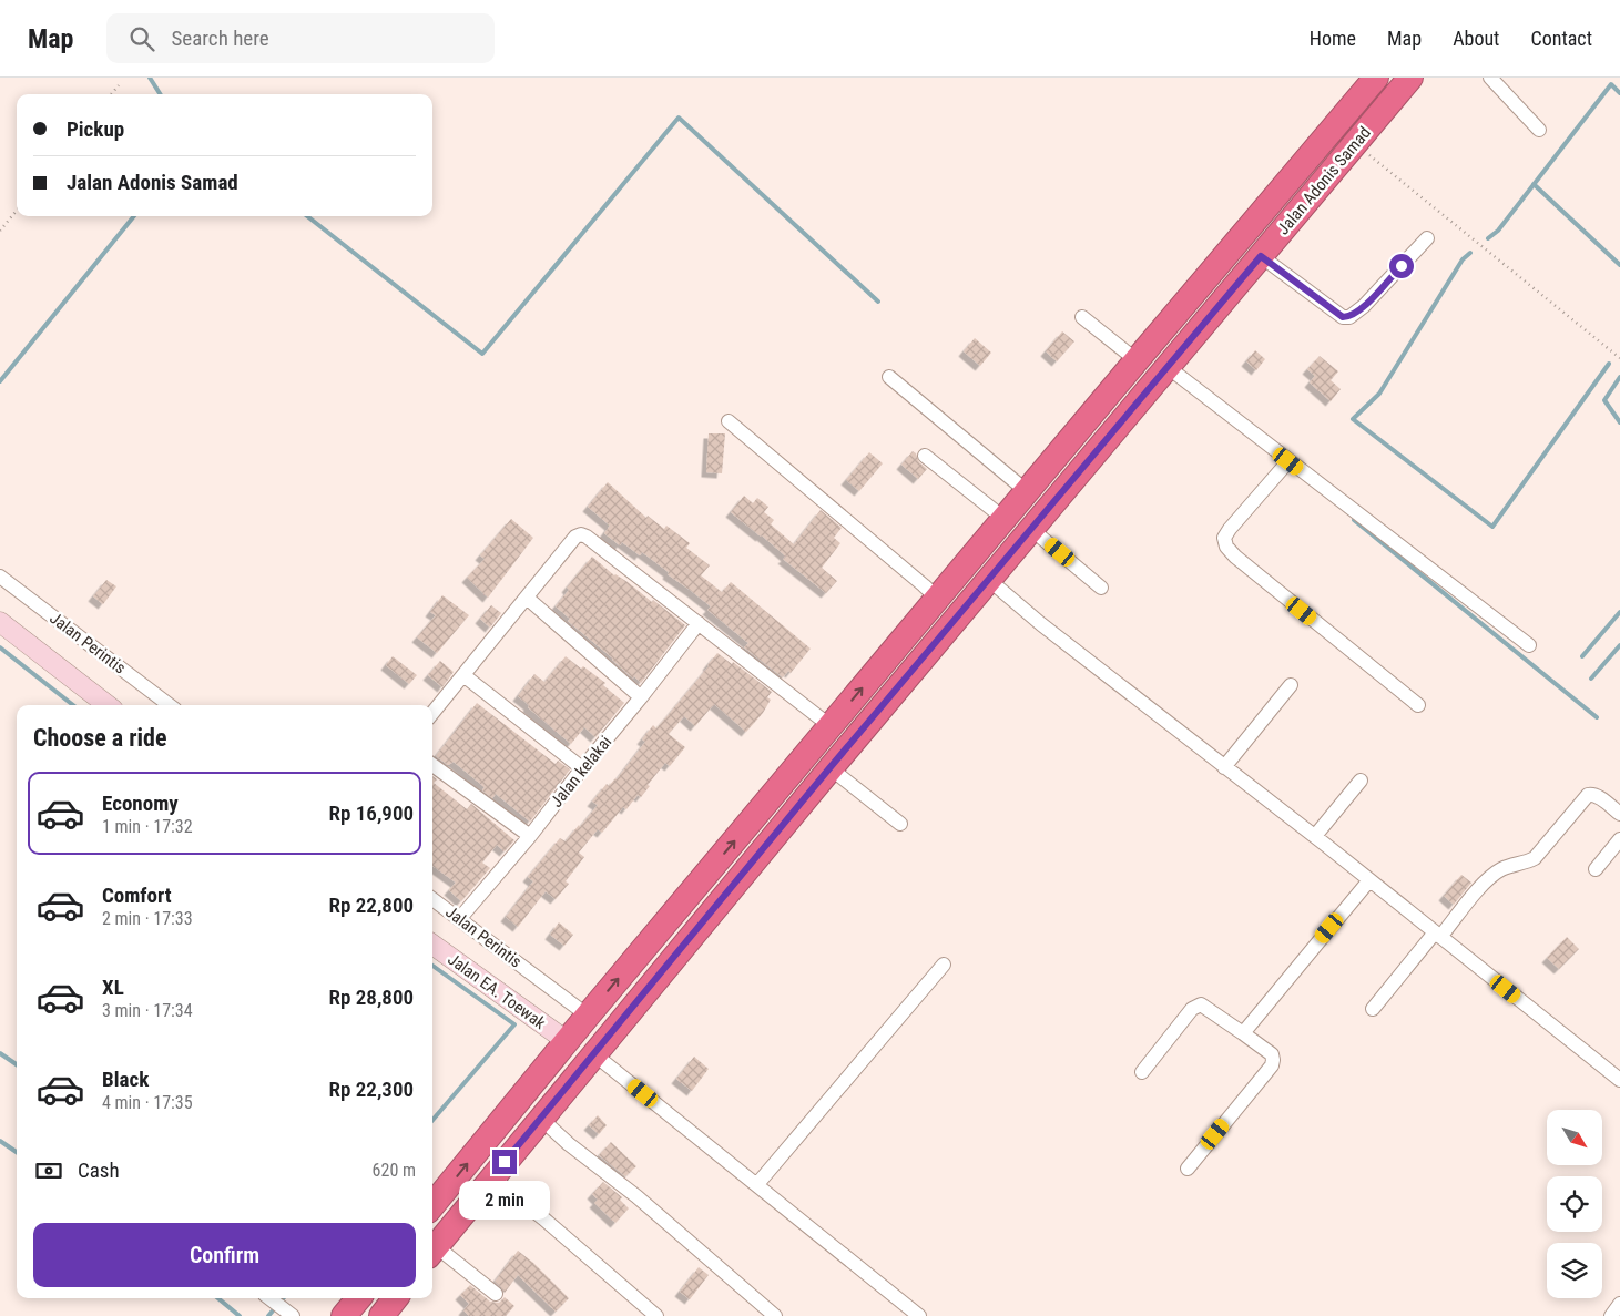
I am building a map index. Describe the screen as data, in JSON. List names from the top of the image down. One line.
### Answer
{"streets":{"highway":["Jalan Adonis Samad"],"street":["Jalan Perintis","Jalan kelakai","Jalan EA. Toewak"]},"crossings":[["Jalan Perintis","Jalan kelakai"]],"north":"bottom right","page":{"header":"Map","search":"Search here","nav":["Home","Map","About","Contact"],"banner":["Pickup","Jalan Adonis Samad"],"heading":"Choose a ride","list":[{"name":"Economy","note":"1 min · 17:32","value":"Rp 16,900"},{"name":"Comfort","note":"2 min · 17:33","value":"Rp 22,800"},{"name":"XL","note":"3 min · 17:34","value":"Rp 28,800"},{"name":"Black","note":"4 min · 17:35","value":"Rp 22,300"}],"pay":["Cash","620 m"],"bubble":"2 min","buttons":"Confirm"}}
